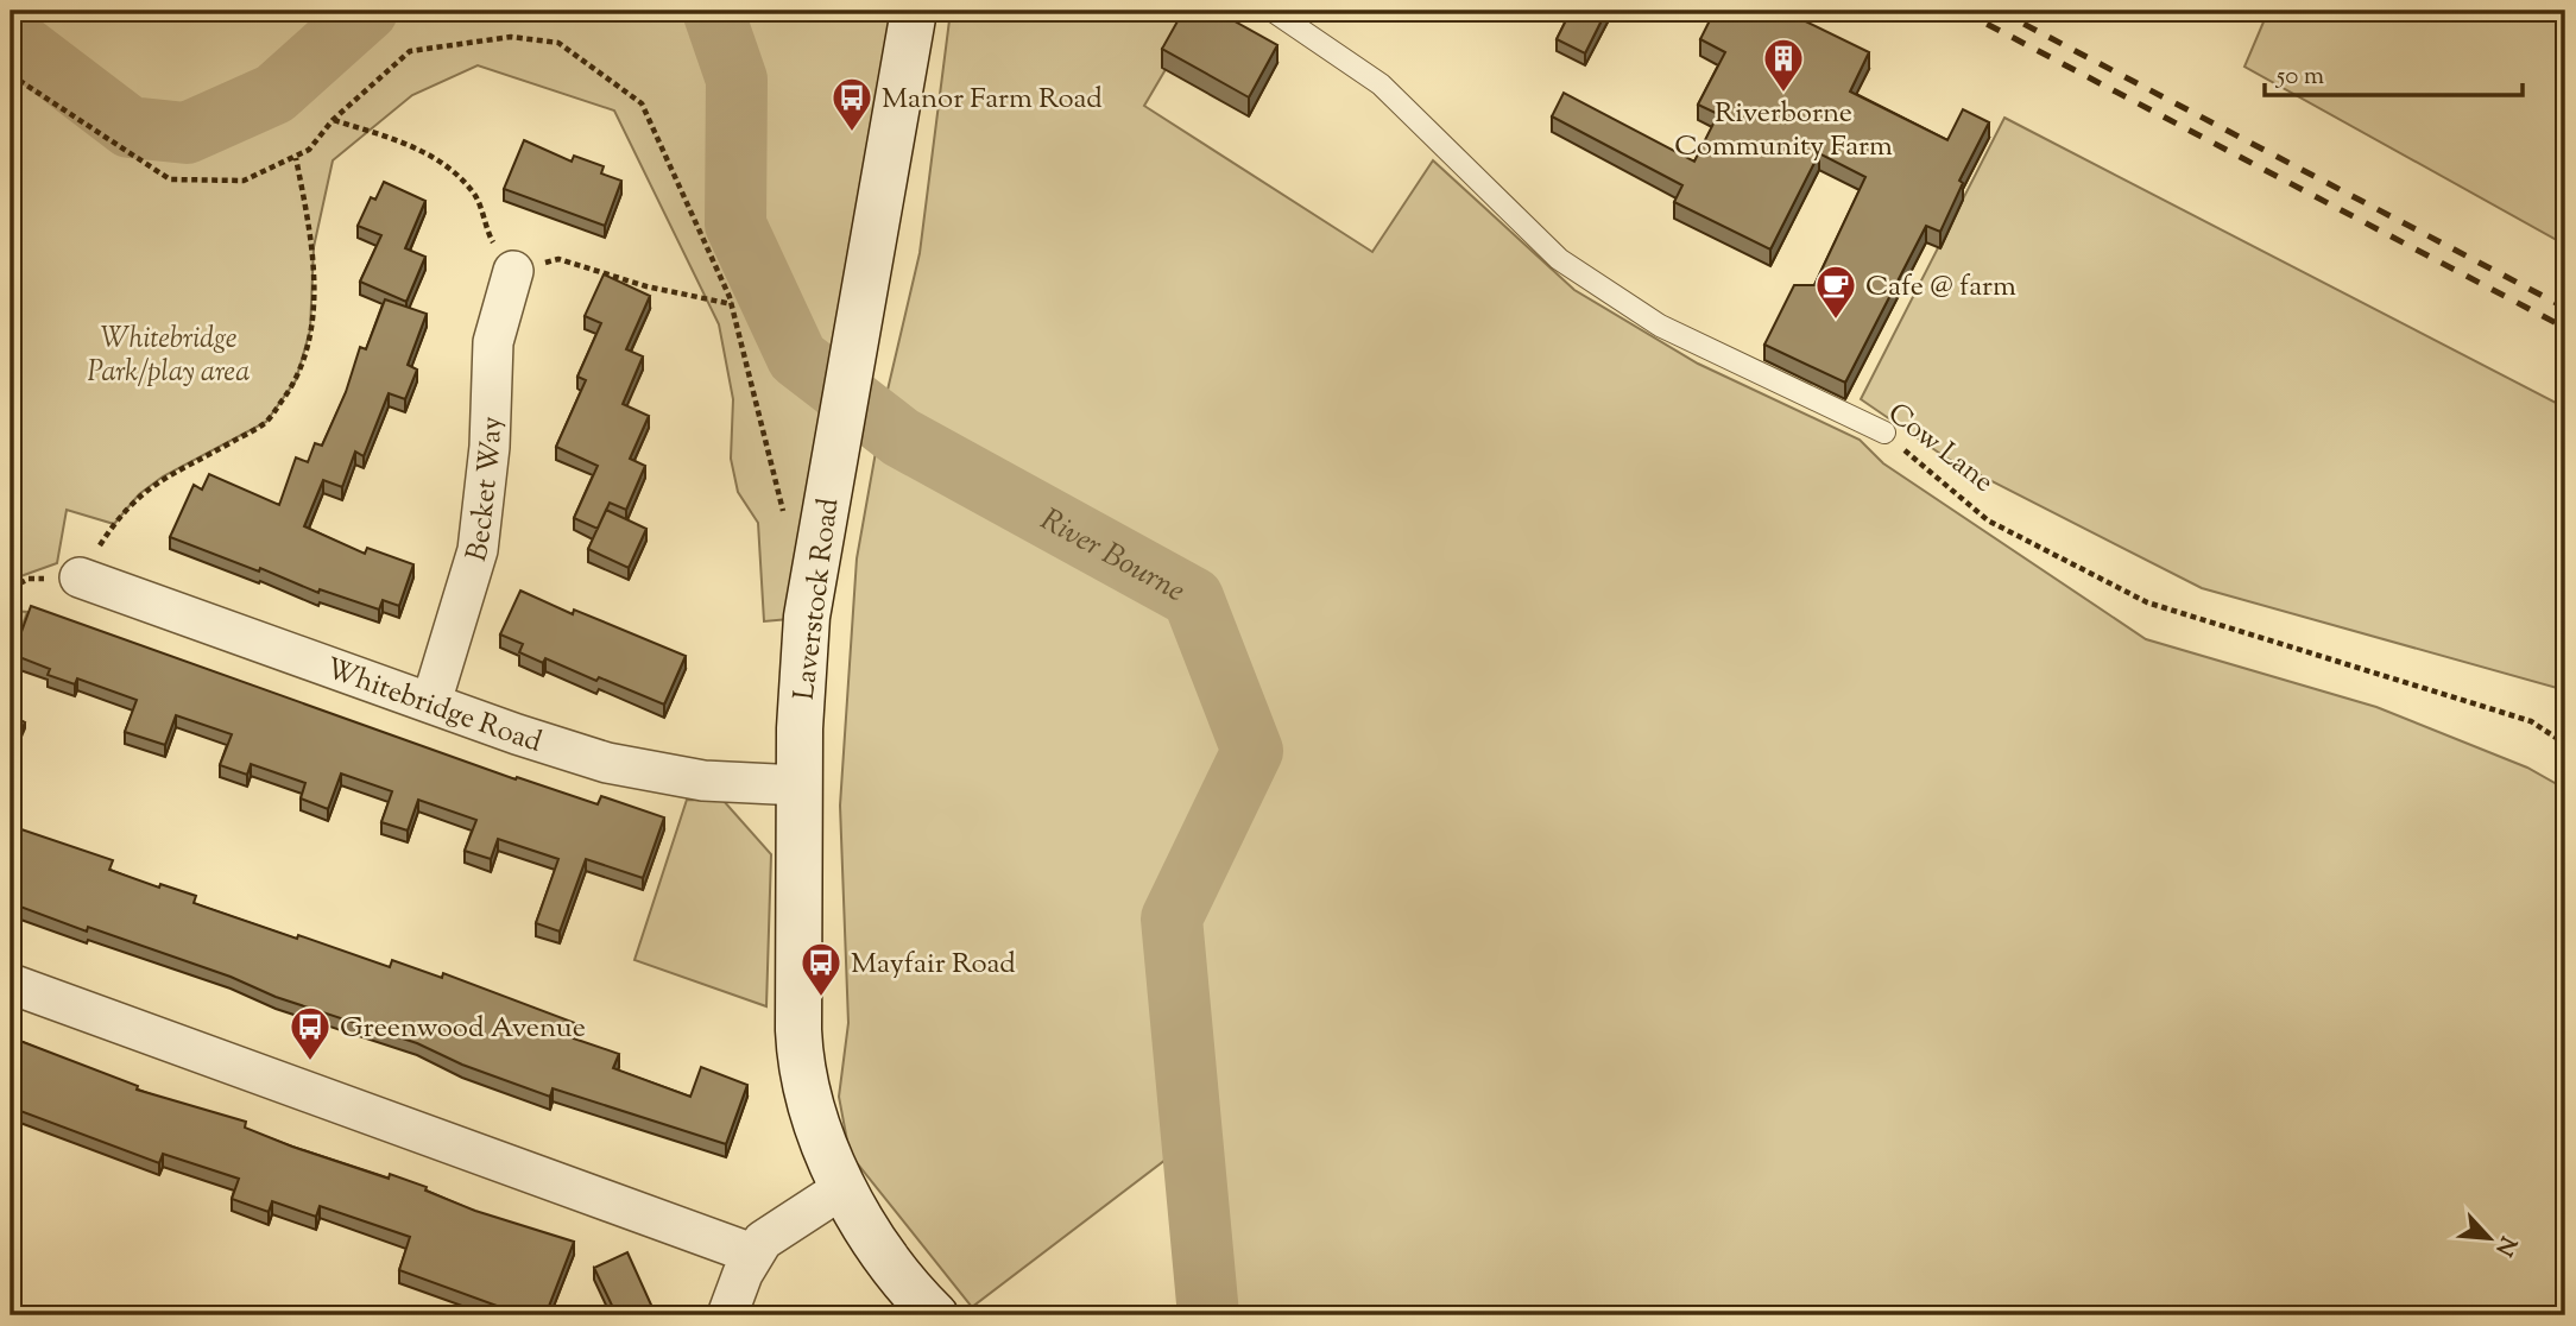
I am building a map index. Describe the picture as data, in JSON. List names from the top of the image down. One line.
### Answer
{"streets":{"street":["Becket Way","Laverstock Road","Whitebridge Road"],"lane":["Cow Lane"]},"crossings":[["Becket Way","Whitebridge Road"],["Laverstock Road","Whitebridge Road"]],"water":["River Bourne"],"parks":["Whitebridge Park/play area"],"places":{"building":["Riverborne Community Farm"],"bus stop":["Manor Farm Road","Mayfair Road","Greenwood Avenue"],"cafe":["Cafe @ farm"]},"scale_bar":"50 m","north":"bottom right"}
